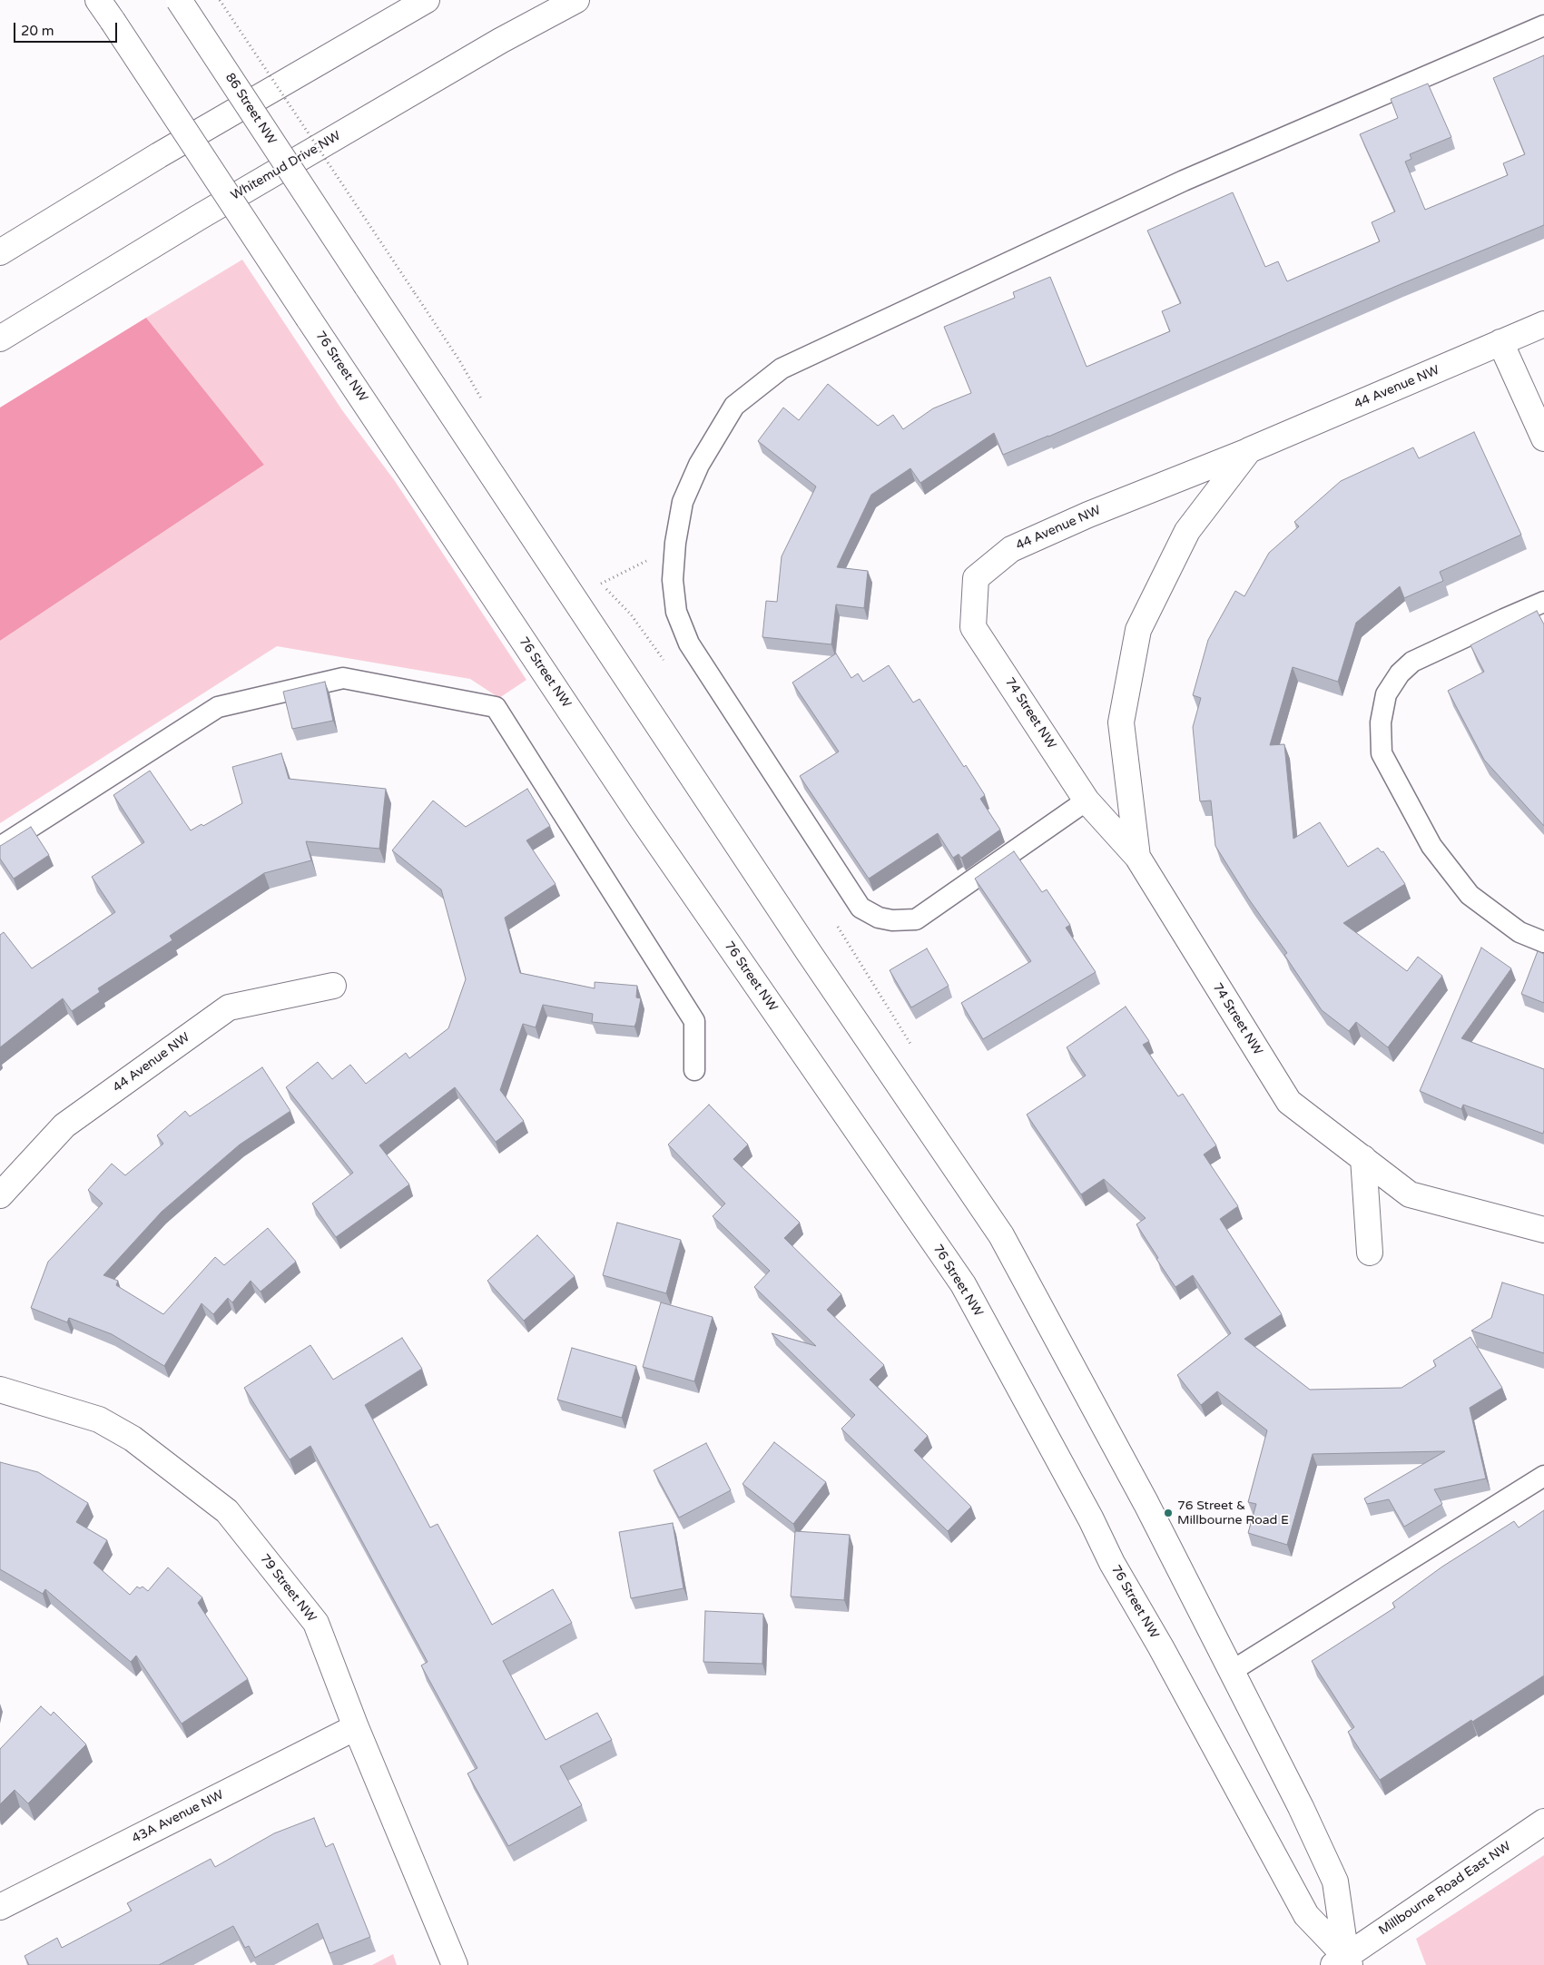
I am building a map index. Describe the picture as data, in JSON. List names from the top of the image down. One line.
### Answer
{"streets":{"main road":["86 Street NW","Whitemud Drive NW","76 Street NW","44 Avenue NW","74 Street NW","79 Street NW","43A Avenue NW","Millbourne Road East NW"]},"crossings":[["76 Street NW","Millbourne Road East NW"],["44 Avenue NW","74 Street NW"],["79 Street NW","43A Avenue NW"]],"places":["76 Street & Millbourne Road E"],"scale_bar":"20 m"}
